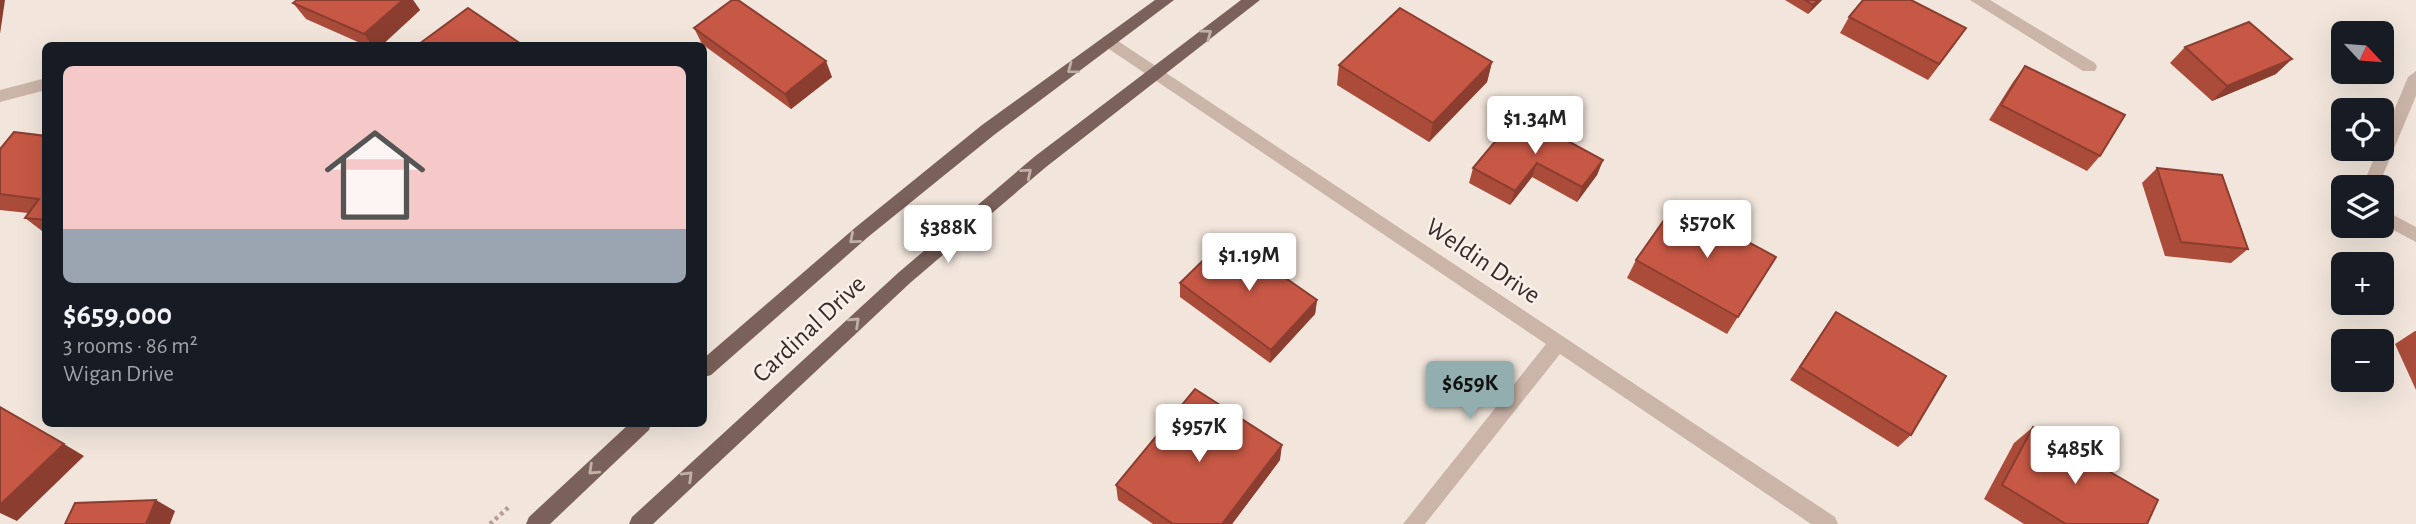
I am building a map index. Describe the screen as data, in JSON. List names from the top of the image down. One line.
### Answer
{"streets":{"main road":["Cardinal Drive"],"street":["Weldin Drive"]},"crossings":[["Weldin Drive","Cardinal Drive"]],"north":"bottom right","page":{"map_buttons":["+","−"],"list":[{"name":"$659,000","note":"3 rooms · 86 m² · Wigan Drive"}],"price":["$1.34M","$570K","$388K","$1.19M","$659K","$957K","$485K"]}}
